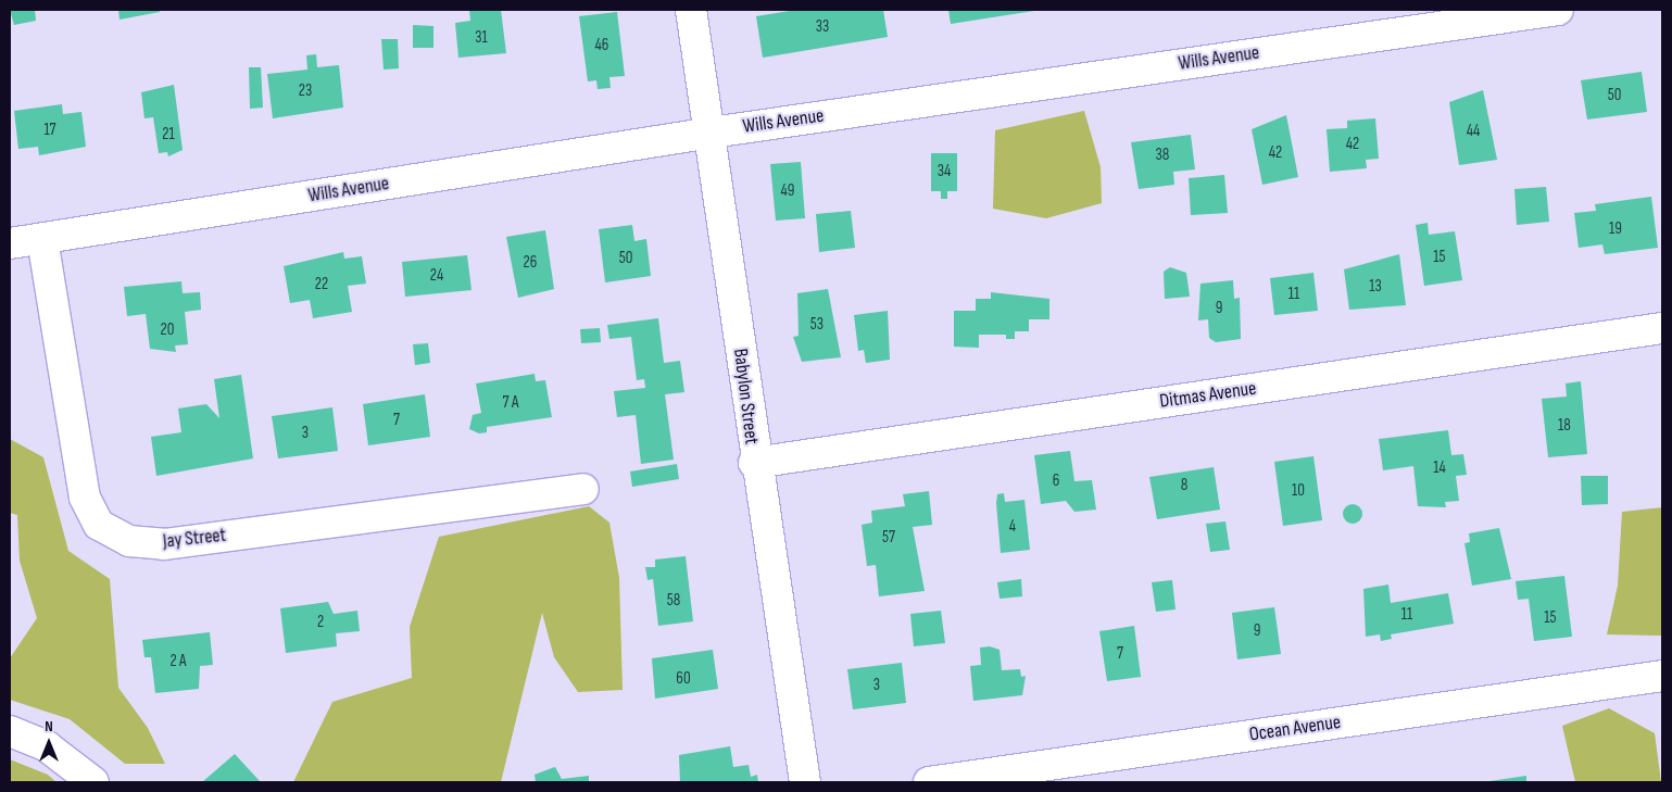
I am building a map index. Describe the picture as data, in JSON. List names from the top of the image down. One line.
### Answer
{"streets":{"street":["Wills Avenue","Ditmas Avenue","Babylon Street","Jay Street","Ocean Avenue"]},"crossings":[["Wills Avenue","Babylon Street"],["Wills Avenue","Jay Street"],["Ditmas Avenue","Babylon Street"]],"house_numbers":["33","31","46","23","50","17","44","21","42","42","38","34","49","19","15","50","26","24","22","13","11","9","53","20","7 A","7","18","3","14","6","8","10","4","57","58","11","15","2","9","7","2 A","60","3"],"north":"top"}
